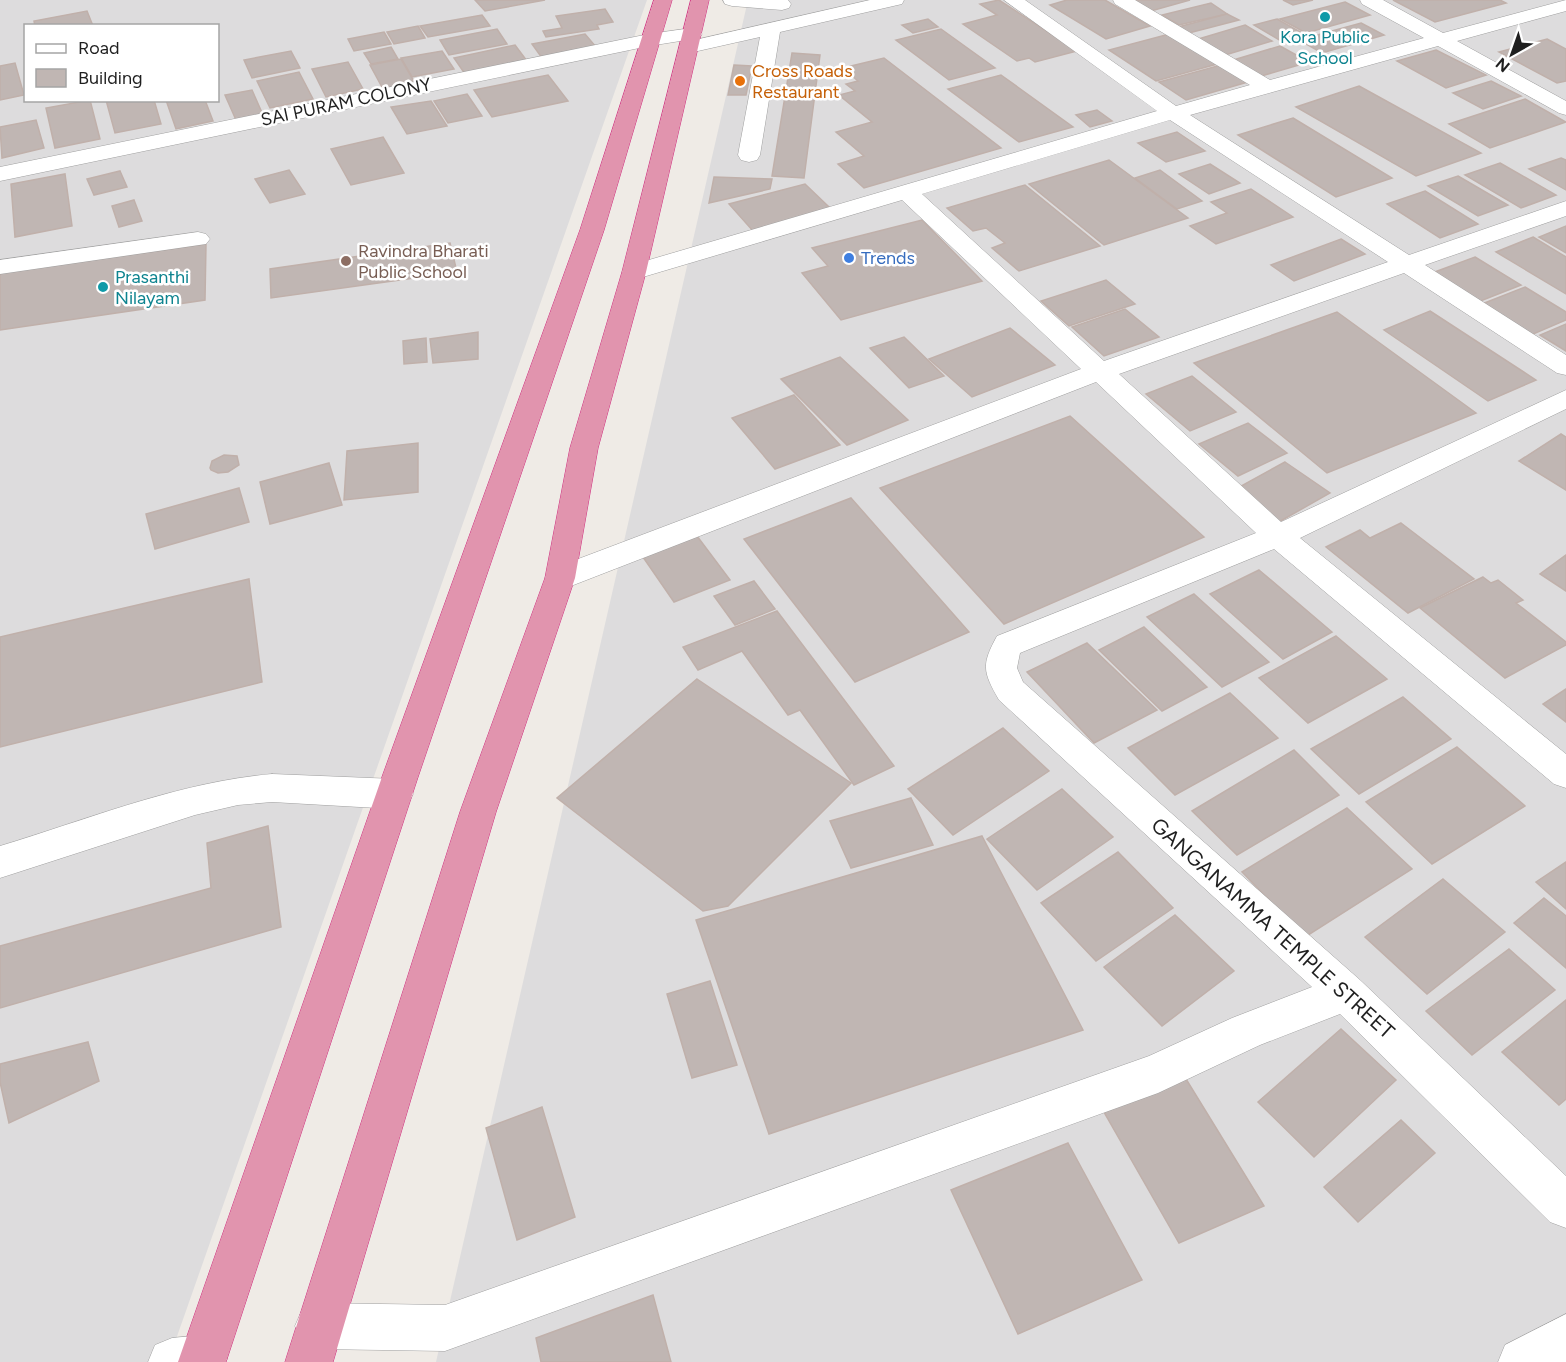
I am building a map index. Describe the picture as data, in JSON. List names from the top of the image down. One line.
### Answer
{"streets":{"street":["SAI PURAM COLONY","GANGANAMMA TEMPLE STREET"]},"places":["Kora Public School","Cross Roads Restaurant","Trends","Ravindra Bharati Public School","Prasanthi Nilayam"],"legend":["Road","Building"],"north":"bottom left"}
